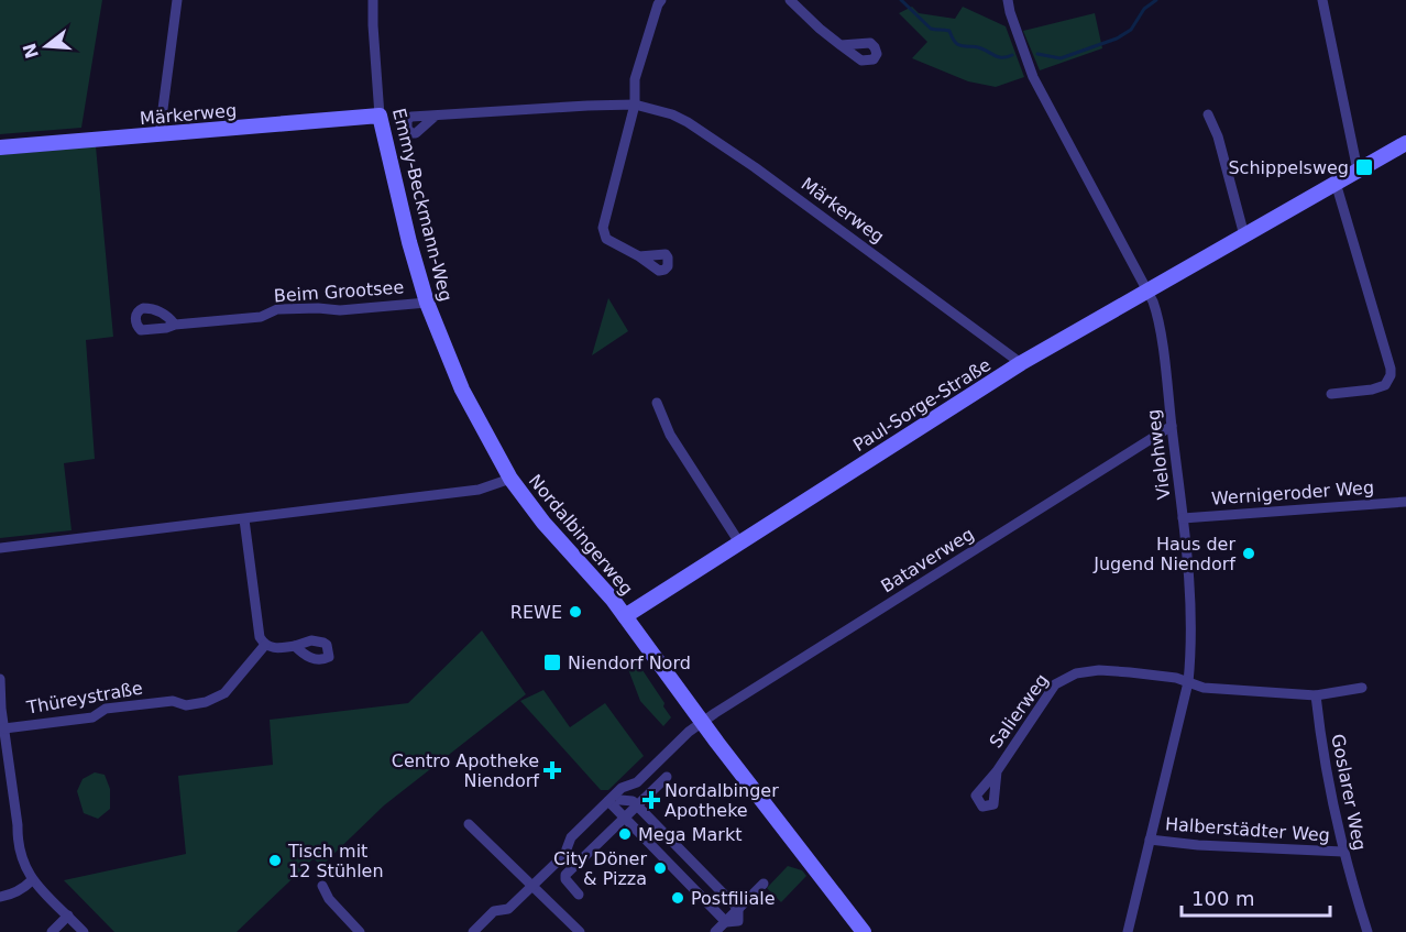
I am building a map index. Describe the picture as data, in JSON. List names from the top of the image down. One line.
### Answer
{"streets":{"street":["Märkerweg","Emmy-Beckmann-Weg","Beim Grootsee","Paul-Sorge-Straße","Vielohweg","Wernigeroder Weg","Nordalbingerweg","Bataverweg","Thüreystraße","Salierweg","Goslarer Weg","Halberstädter Weg"]},"crossings":[["Märkerweg","Emmy-Beckmann-Weg"],["Märkerweg","Paul-Sorge-Straße"],["Emmy-Beckmann-Weg","Beim Grootsee"],["Emmy-Beckmann-Weg","Nordalbingerweg"],["Paul-Sorge-Straße","Vielohweg"],["Paul-Sorge-Straße","Nordalbingerweg"],["Vielohweg","Wernigeroder Weg"],["Vielohweg","Bataverweg"],["Vielohweg","Salierweg"],["Vielohweg","Halberstädter Weg"],["Nordalbingerweg","Bataverweg"],["Salierweg","Goslarer Weg"],["Goslarer Weg","Halberstädter Weg"]],"places":{"transit":["Schippelsweg","Niendorf Nord"],"other":["Haus der Jugend Niendorf","REWE","Mega Markt","Tisch mit 12 Stühlen","City Döner & Pizza","Postfiliale"],"health":["Centro Apotheke Niendorf","Nordalbinger Apotheke"]},"scale_bar":"100 m","north":"left"}
